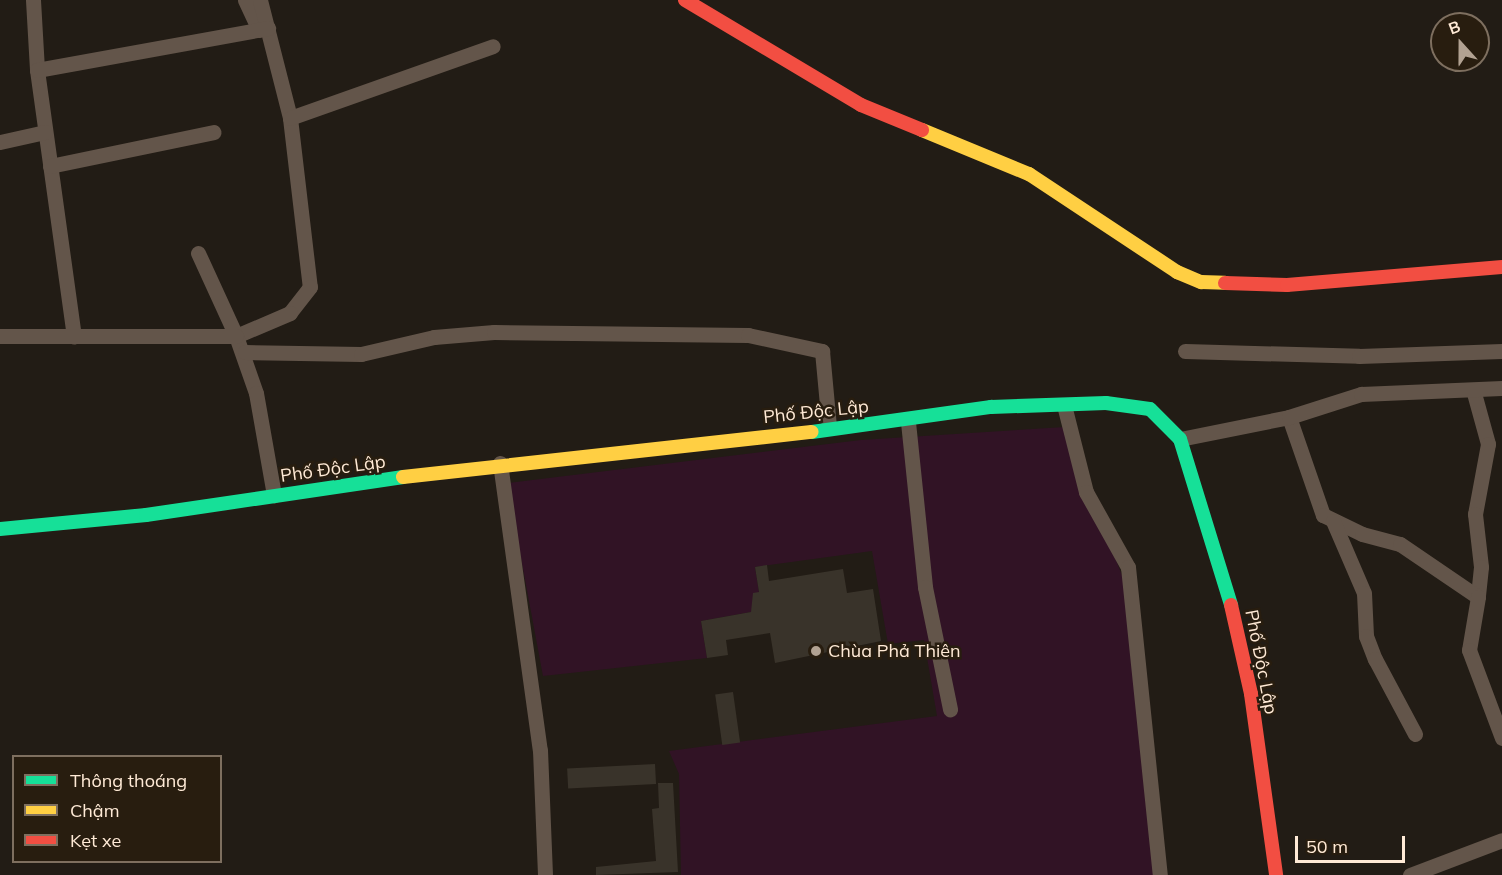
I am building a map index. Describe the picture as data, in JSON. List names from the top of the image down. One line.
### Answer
{"streets":{"street":["Phố Độc Lập"]},"places":["Chùa Phả Thiên"],"legend":["Thông thoáng","Chậm","Kẹt xe"],"scale_bar":"50 m","north":"top"}
